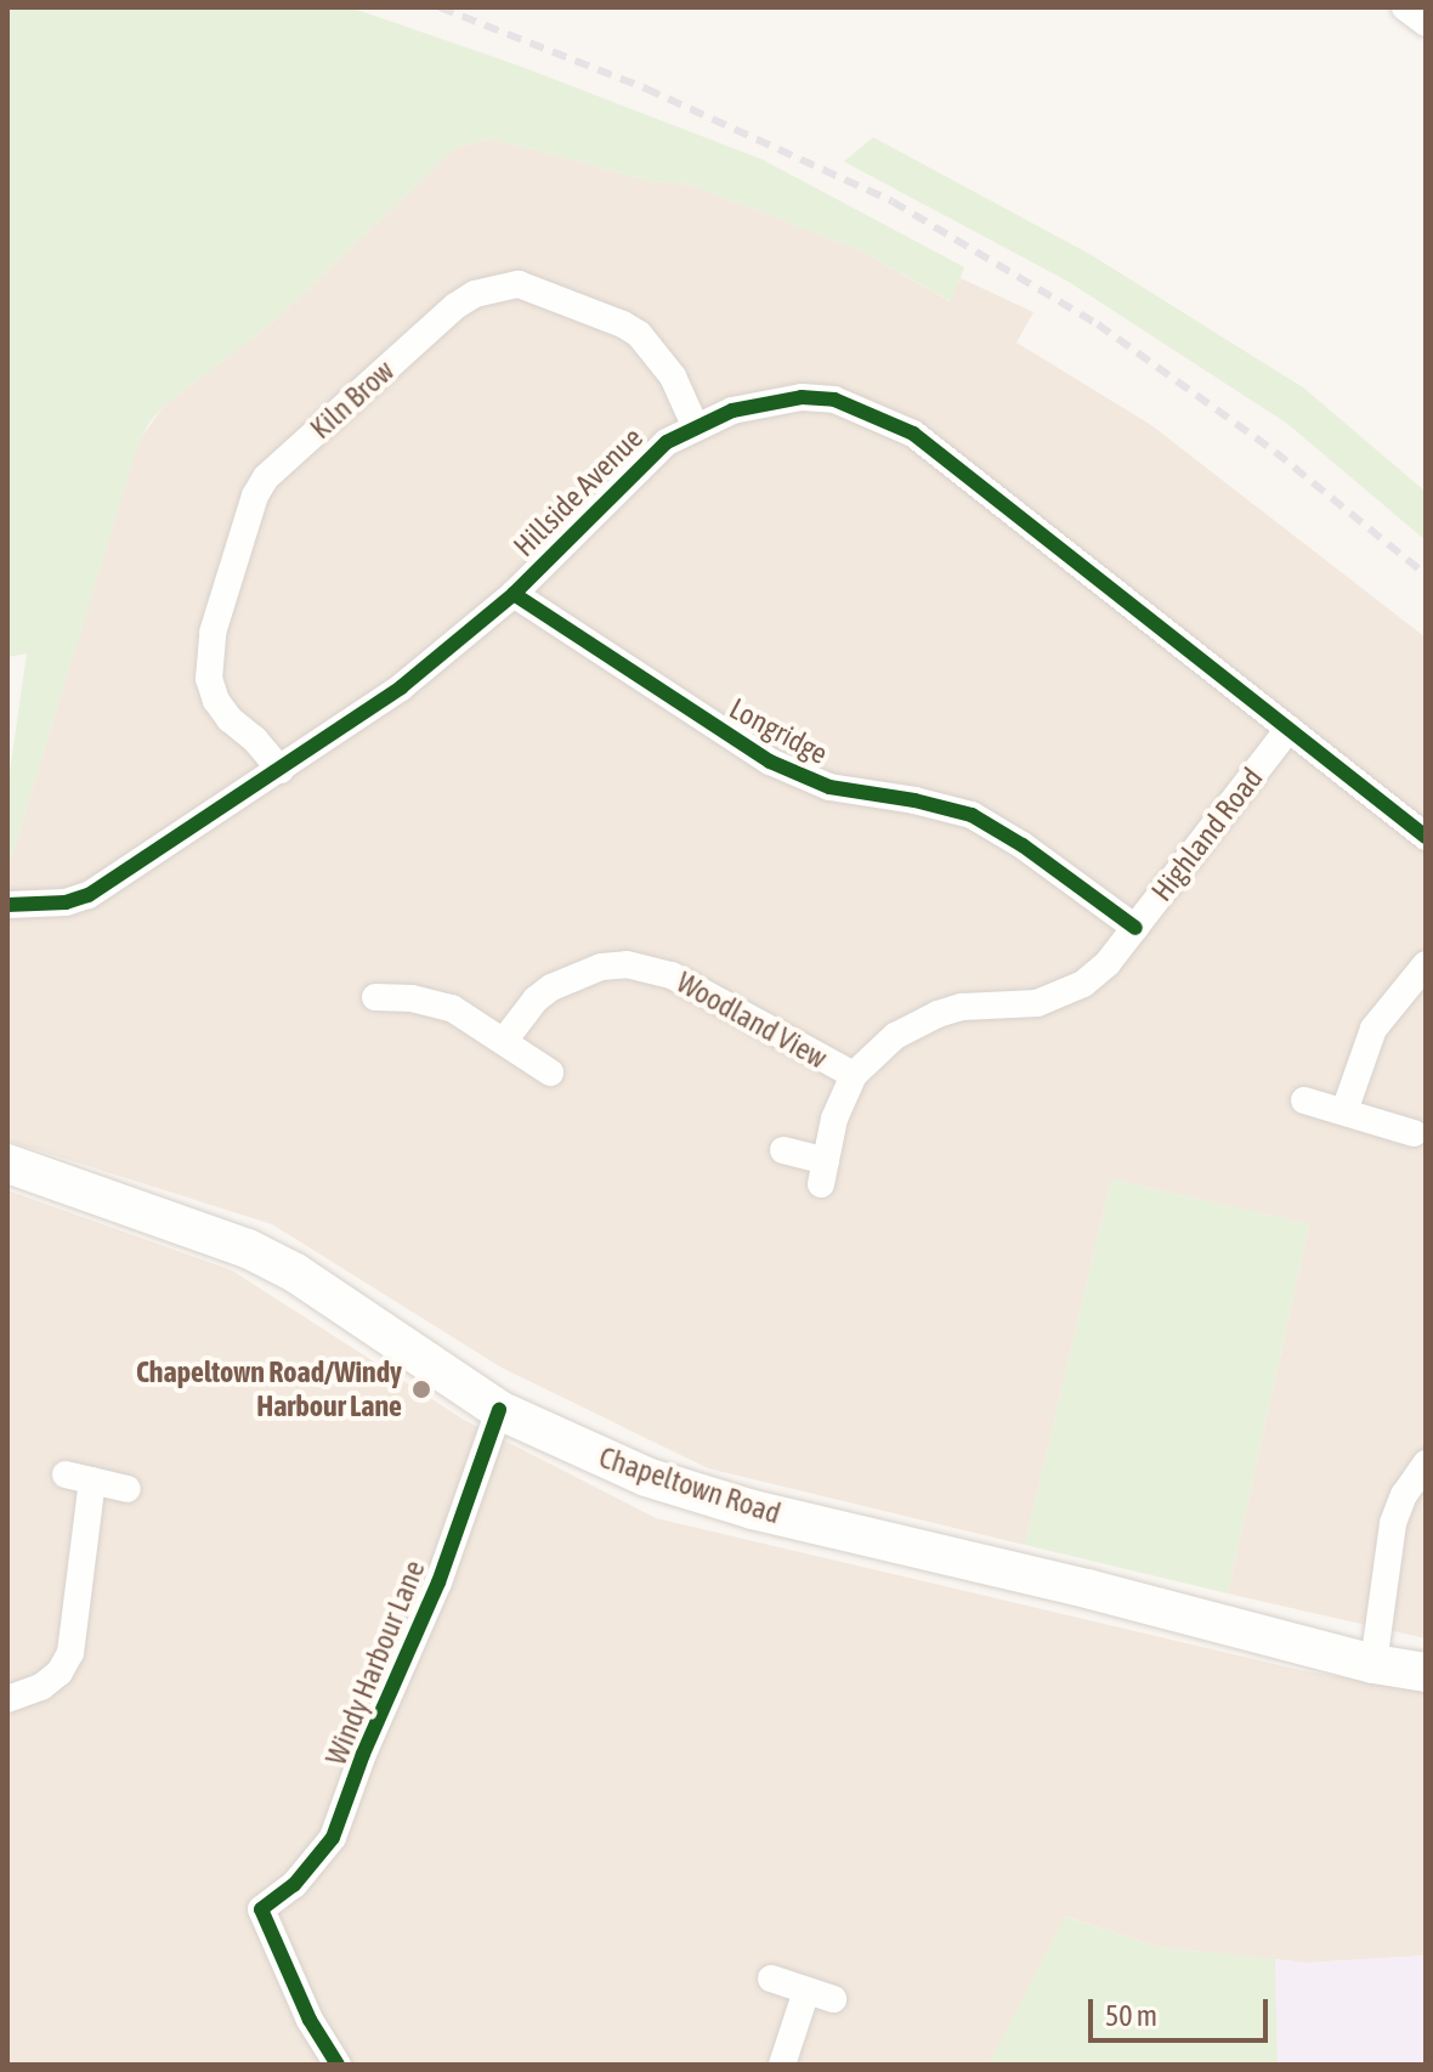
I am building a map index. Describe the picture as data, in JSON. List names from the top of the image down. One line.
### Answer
{"streets":{"main road":["Chapeltown Road"],"street":["Kiln Brow","Hillside Avenue","Longridge","Highland Road","Woodland View","Windy Harbour Lane"]},"crossings":[["Kiln Brow","Hillside Avenue"],["Hillside Avenue","Longridge"],["Hillside Avenue","Highland Road"],["Longridge","Highland Road"],["Highland Road","Woodland View"],["Chapeltown Road","Windy Harbour Lane"]],"places":["Chapeltown Road/Windy Harbour Lane"],"scale_bar":"50 m"}
